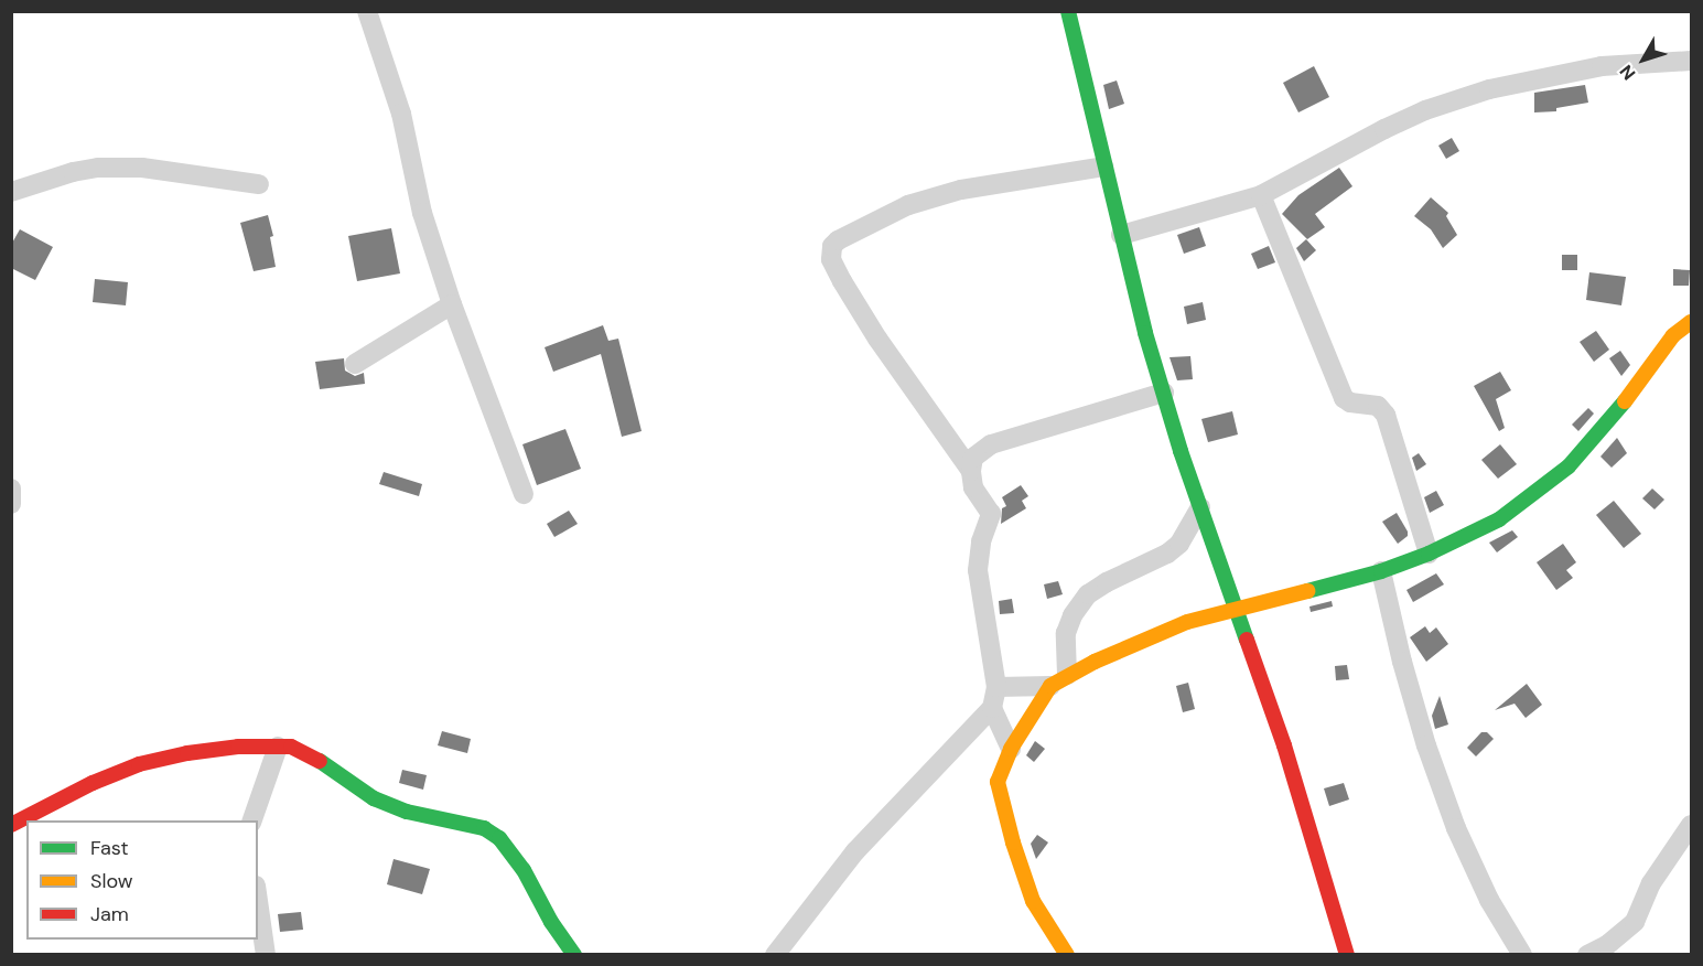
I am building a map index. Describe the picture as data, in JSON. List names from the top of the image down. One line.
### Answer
{"legend":["Fast","Slow","Jam"],"north":"bottom left"}
